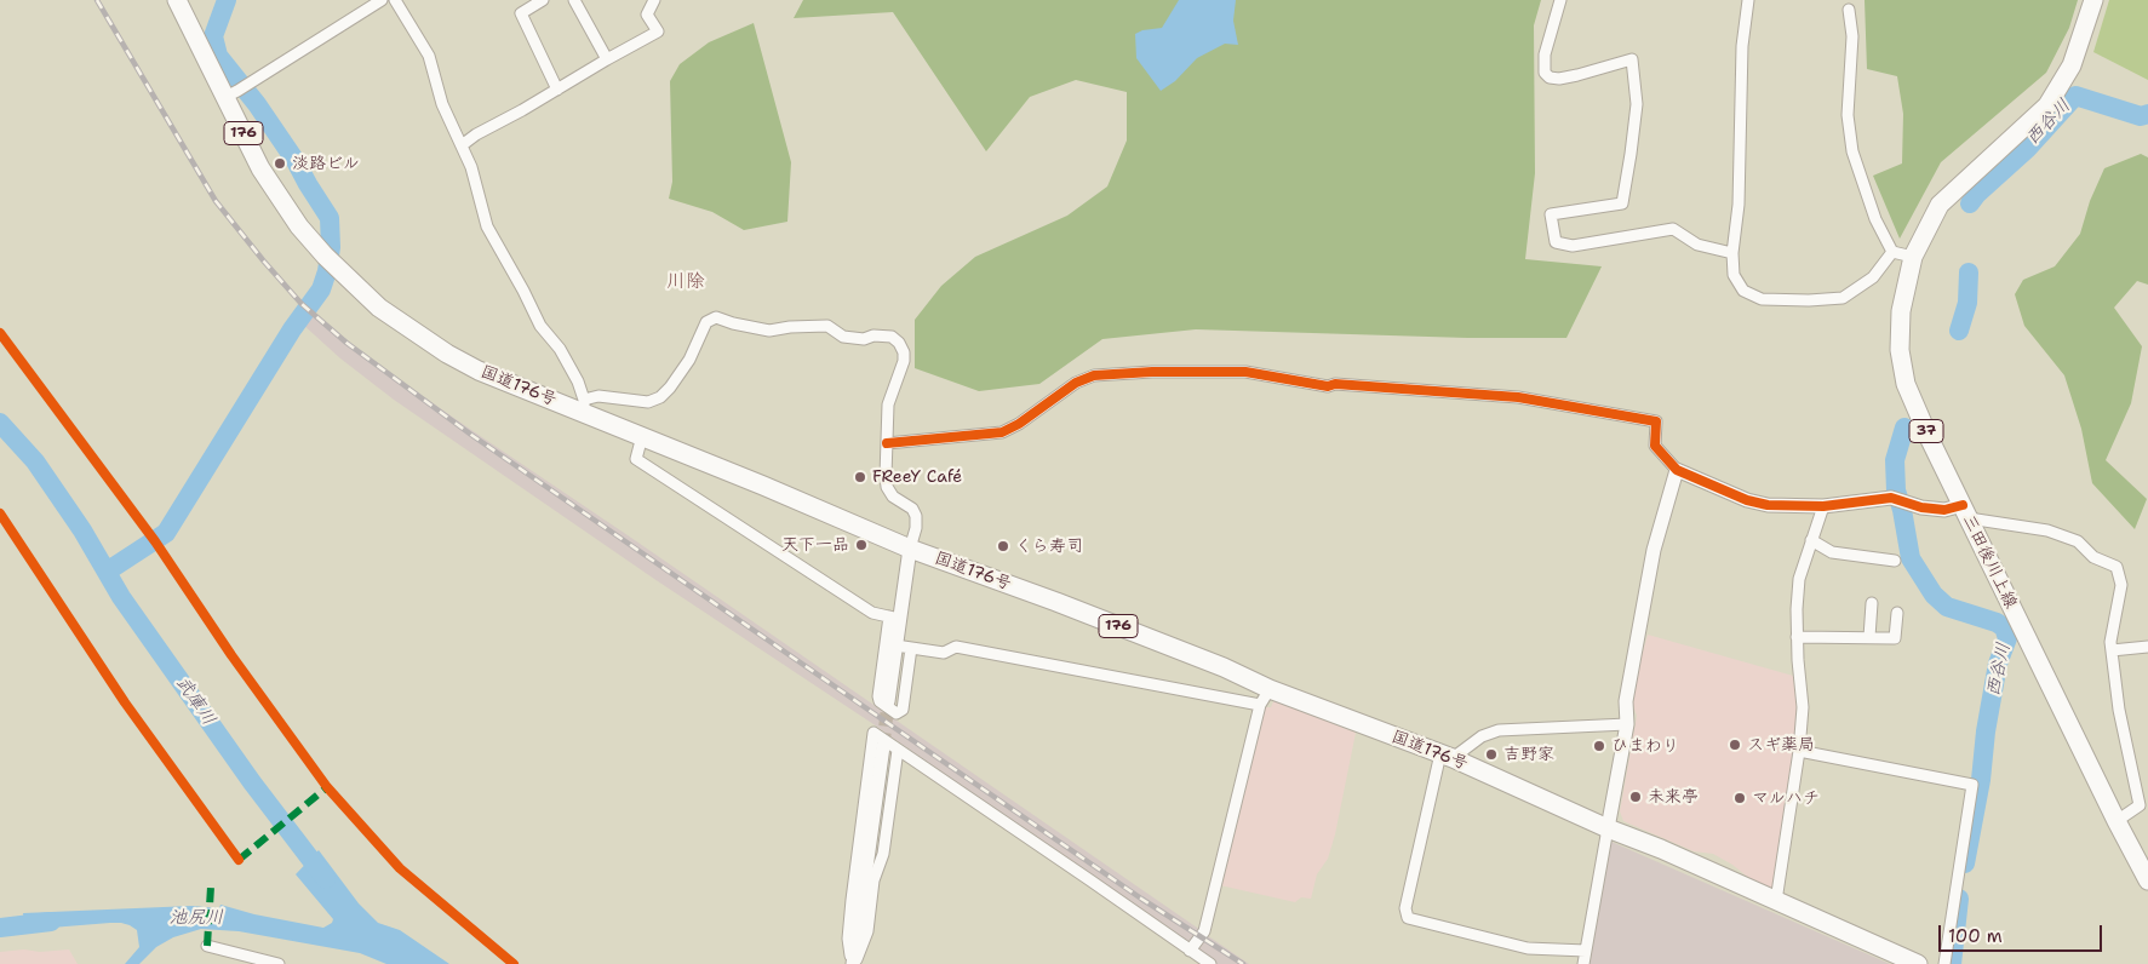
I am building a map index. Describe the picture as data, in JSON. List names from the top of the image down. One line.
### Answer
{"streets":{"main road":["176","国道176号","37","三田後川上線"]},"districts":["川除"],"water":["西谷川","武庫川","池尻川"],"places":["淡路ビル","FReeY Café","天下一品","くら寿司","スギ薬局","ひまわり","吉野家","未来亭","マルハチ"],"scale_bar":"100 m"}
